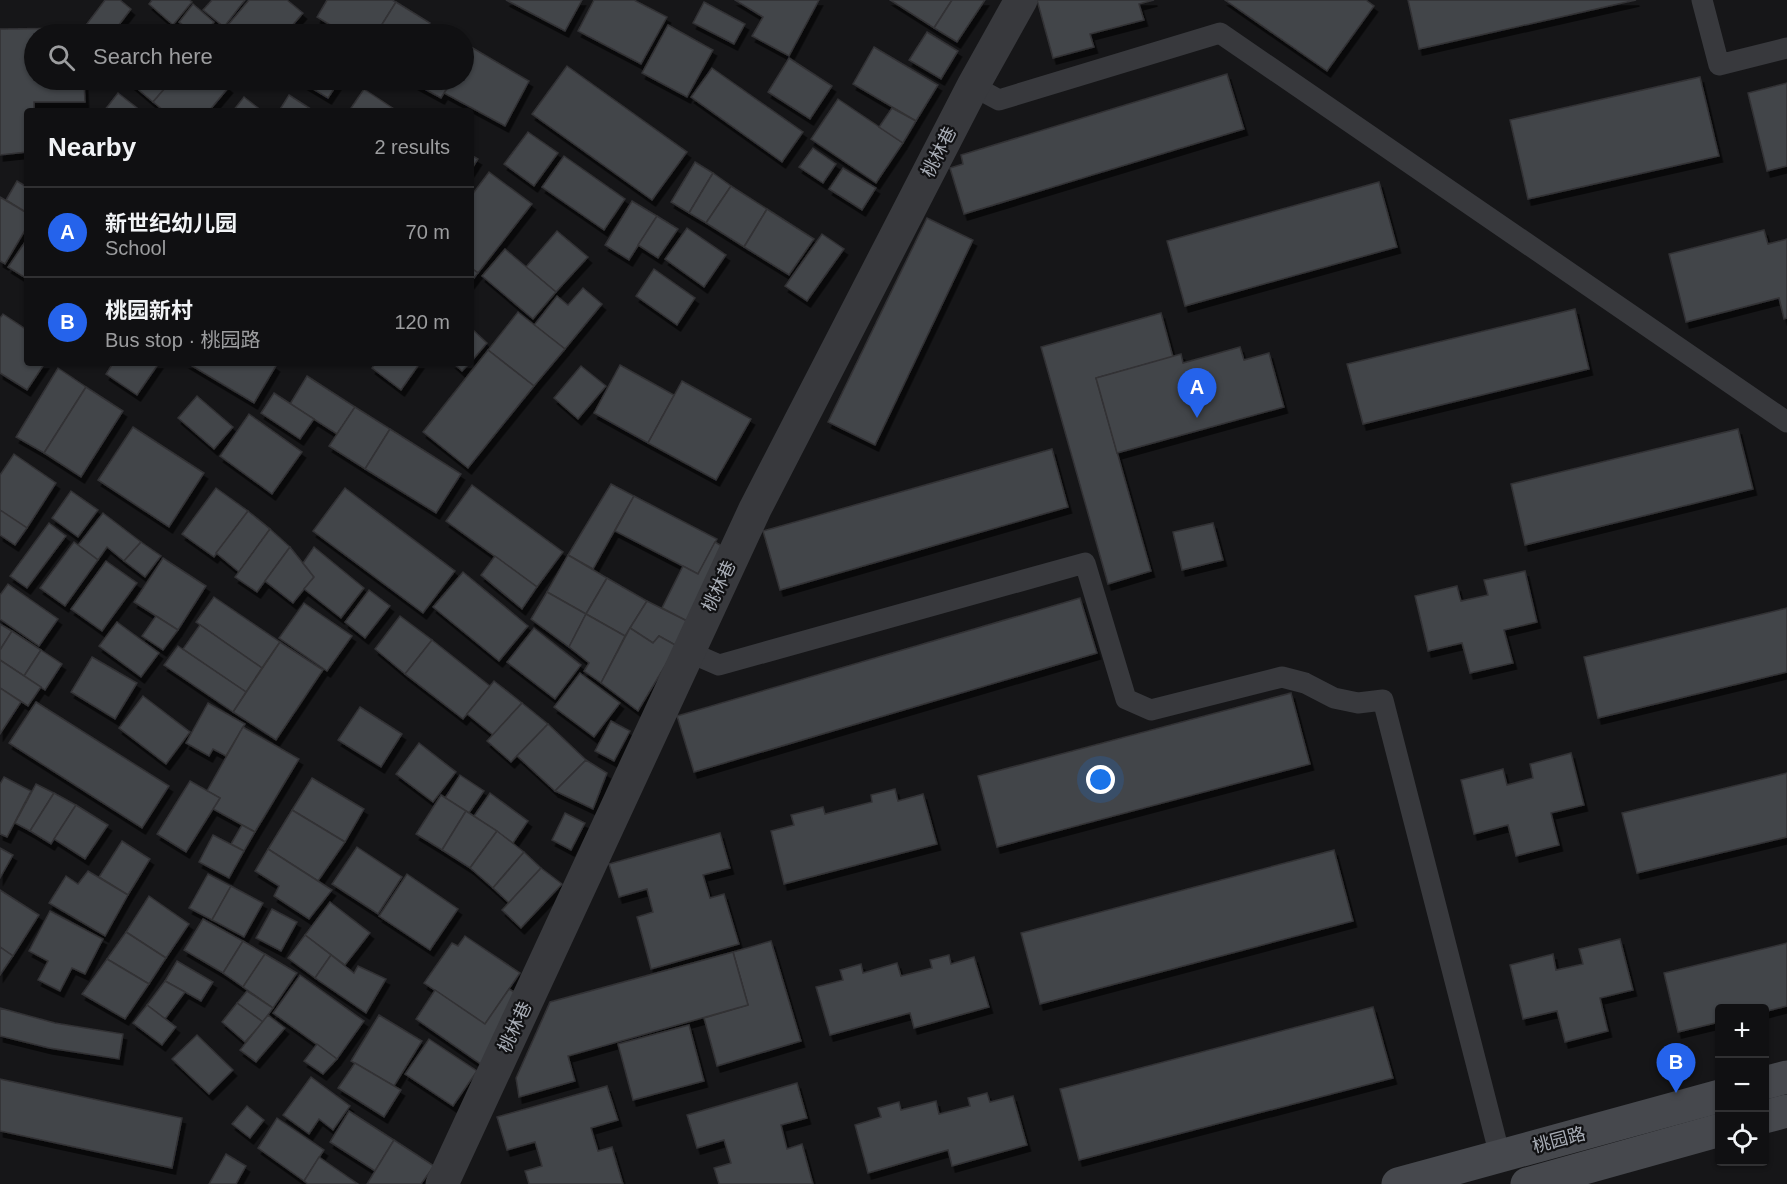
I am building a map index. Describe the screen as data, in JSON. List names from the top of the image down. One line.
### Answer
{"streets":{"main road":["桃园路"],"street":["桃林巷"]},"page":{"search":"Search here","heading":["Nearby","2 results"],"list":[{"mark":"A","name":"新世纪幼儿园","note":"School","value":"70 m"},{"mark":"B","name":"桃园新村","note":"Bus stop · 桃园路","value":"120 m"}],"pins":["A","B"],"map_buttons":["+","−"]}}
